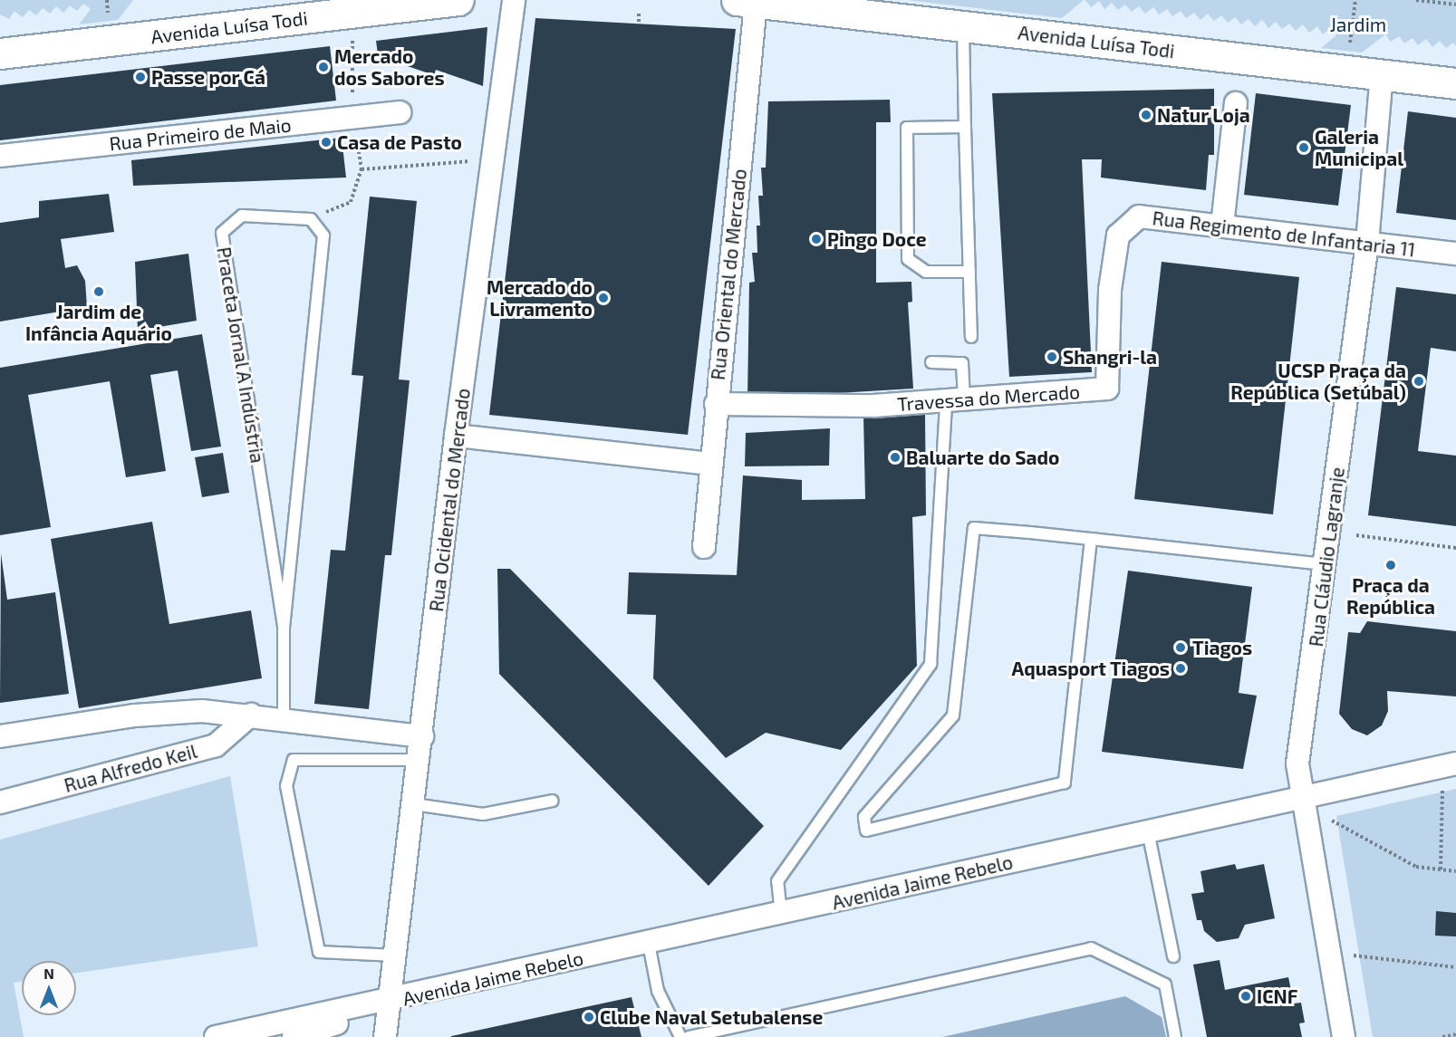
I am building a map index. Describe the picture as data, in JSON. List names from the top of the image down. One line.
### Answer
{"streets":{"main road":["Avenida Luísa Todi"],"street":["Rua Primeiro de Maio","Rua Regimento de Infantaria 11","Rua Oriental do Mercado","Travessa do Mercado","Rua Ocidental do Mercado","Rua Cláudio Lagranje","Rua Alfredo Keil","Avenida Jaime Rebelo"],"lane":["Praceta Jornal A Indústria"]},"crossings":[["Avenida Luísa Todi","Rua Oriental do Mercado"],["Avenida Luísa Todi","Rua Cláudio Lagranje"],["Rua Regimento de Infantaria 11","Travessa do Mercado"],["Rua Regimento de Infantaria 11","Rua Cláudio Lagranje"],["Rua Oriental do Mercado","Travessa do Mercado"],["Rua Ocidental do Mercado","Avenida Jaime Rebelo"],["Rua Cláudio Lagranje","Avenida Jaime Rebelo"]],"parks":["Jardim"],"places":["Mercado dos Sabores","Passe por Cá","Natur Loja","Casa de Pasto","Galeria Municipal","Pingo Doce","Jardim de Infância Aquário","Mercado do Livramento","Shangri-la","UCSP Praça da República (Setúbal)","Baluarte do Sado","Praça da República","Tiagos","Aquasport Tiagos","ICNF","Clube Naval Setubalense"],"north":"top"}
